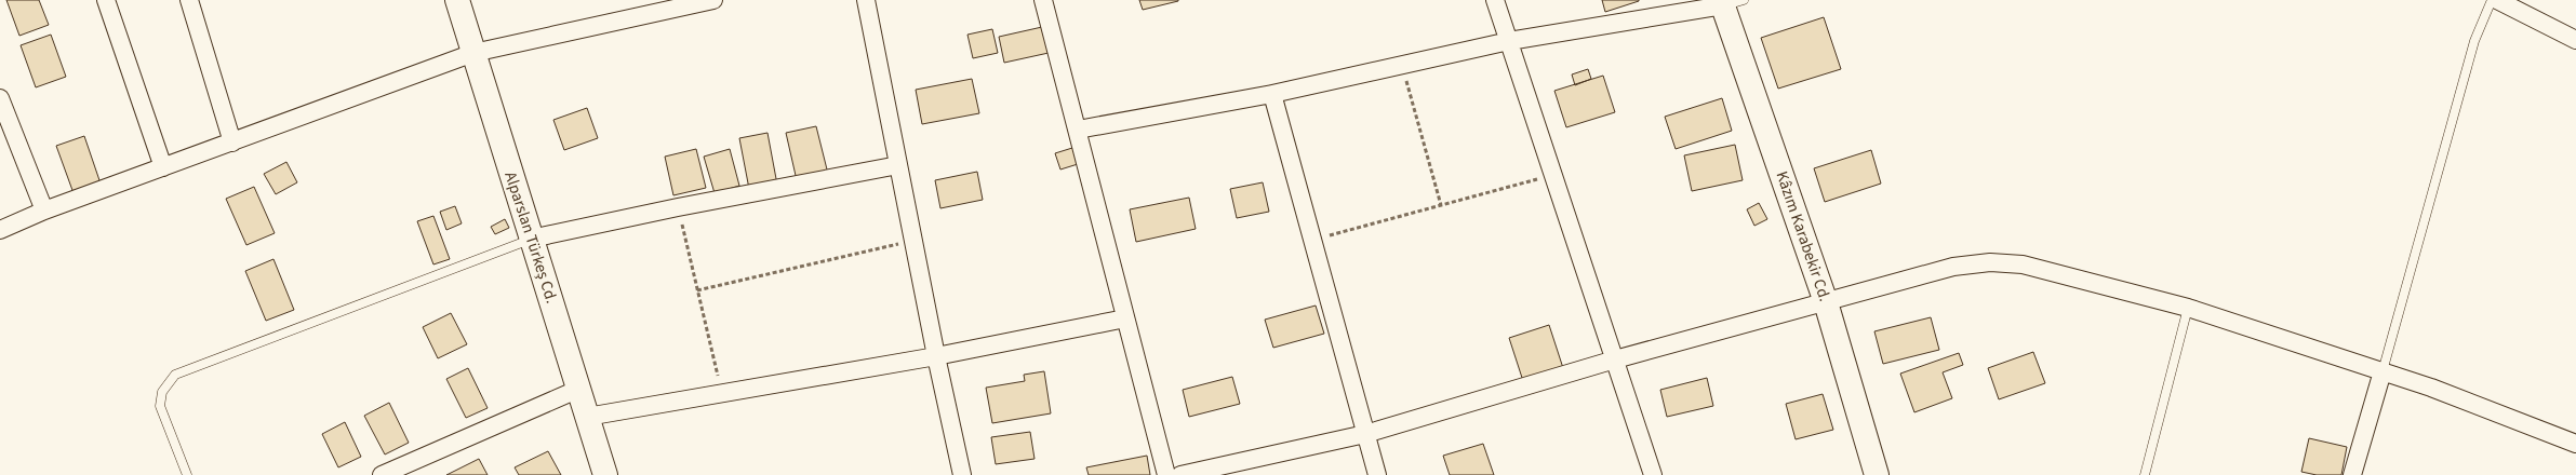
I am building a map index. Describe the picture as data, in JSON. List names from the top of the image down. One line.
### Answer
{"streets":{"street":["Kâzım Karabekir Cd.","Alparslan Türkeş Cd."]}}
